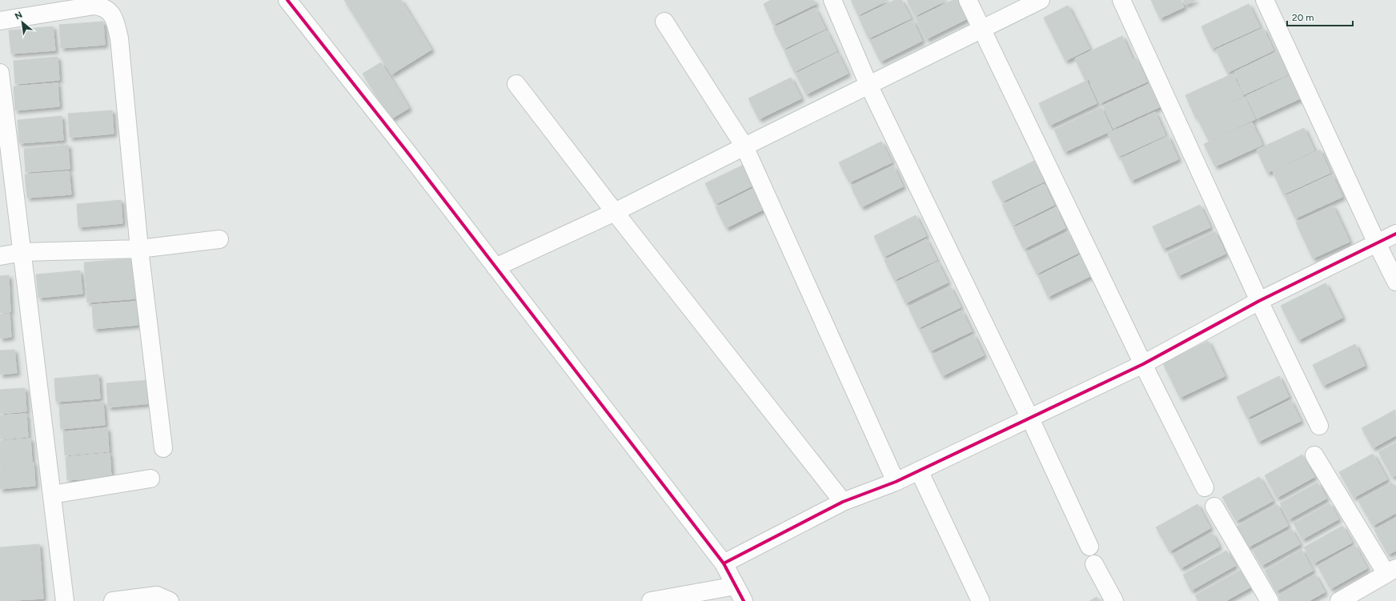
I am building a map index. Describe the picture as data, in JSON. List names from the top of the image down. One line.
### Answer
{"scale_bar":"20 m","north":"top left"}
